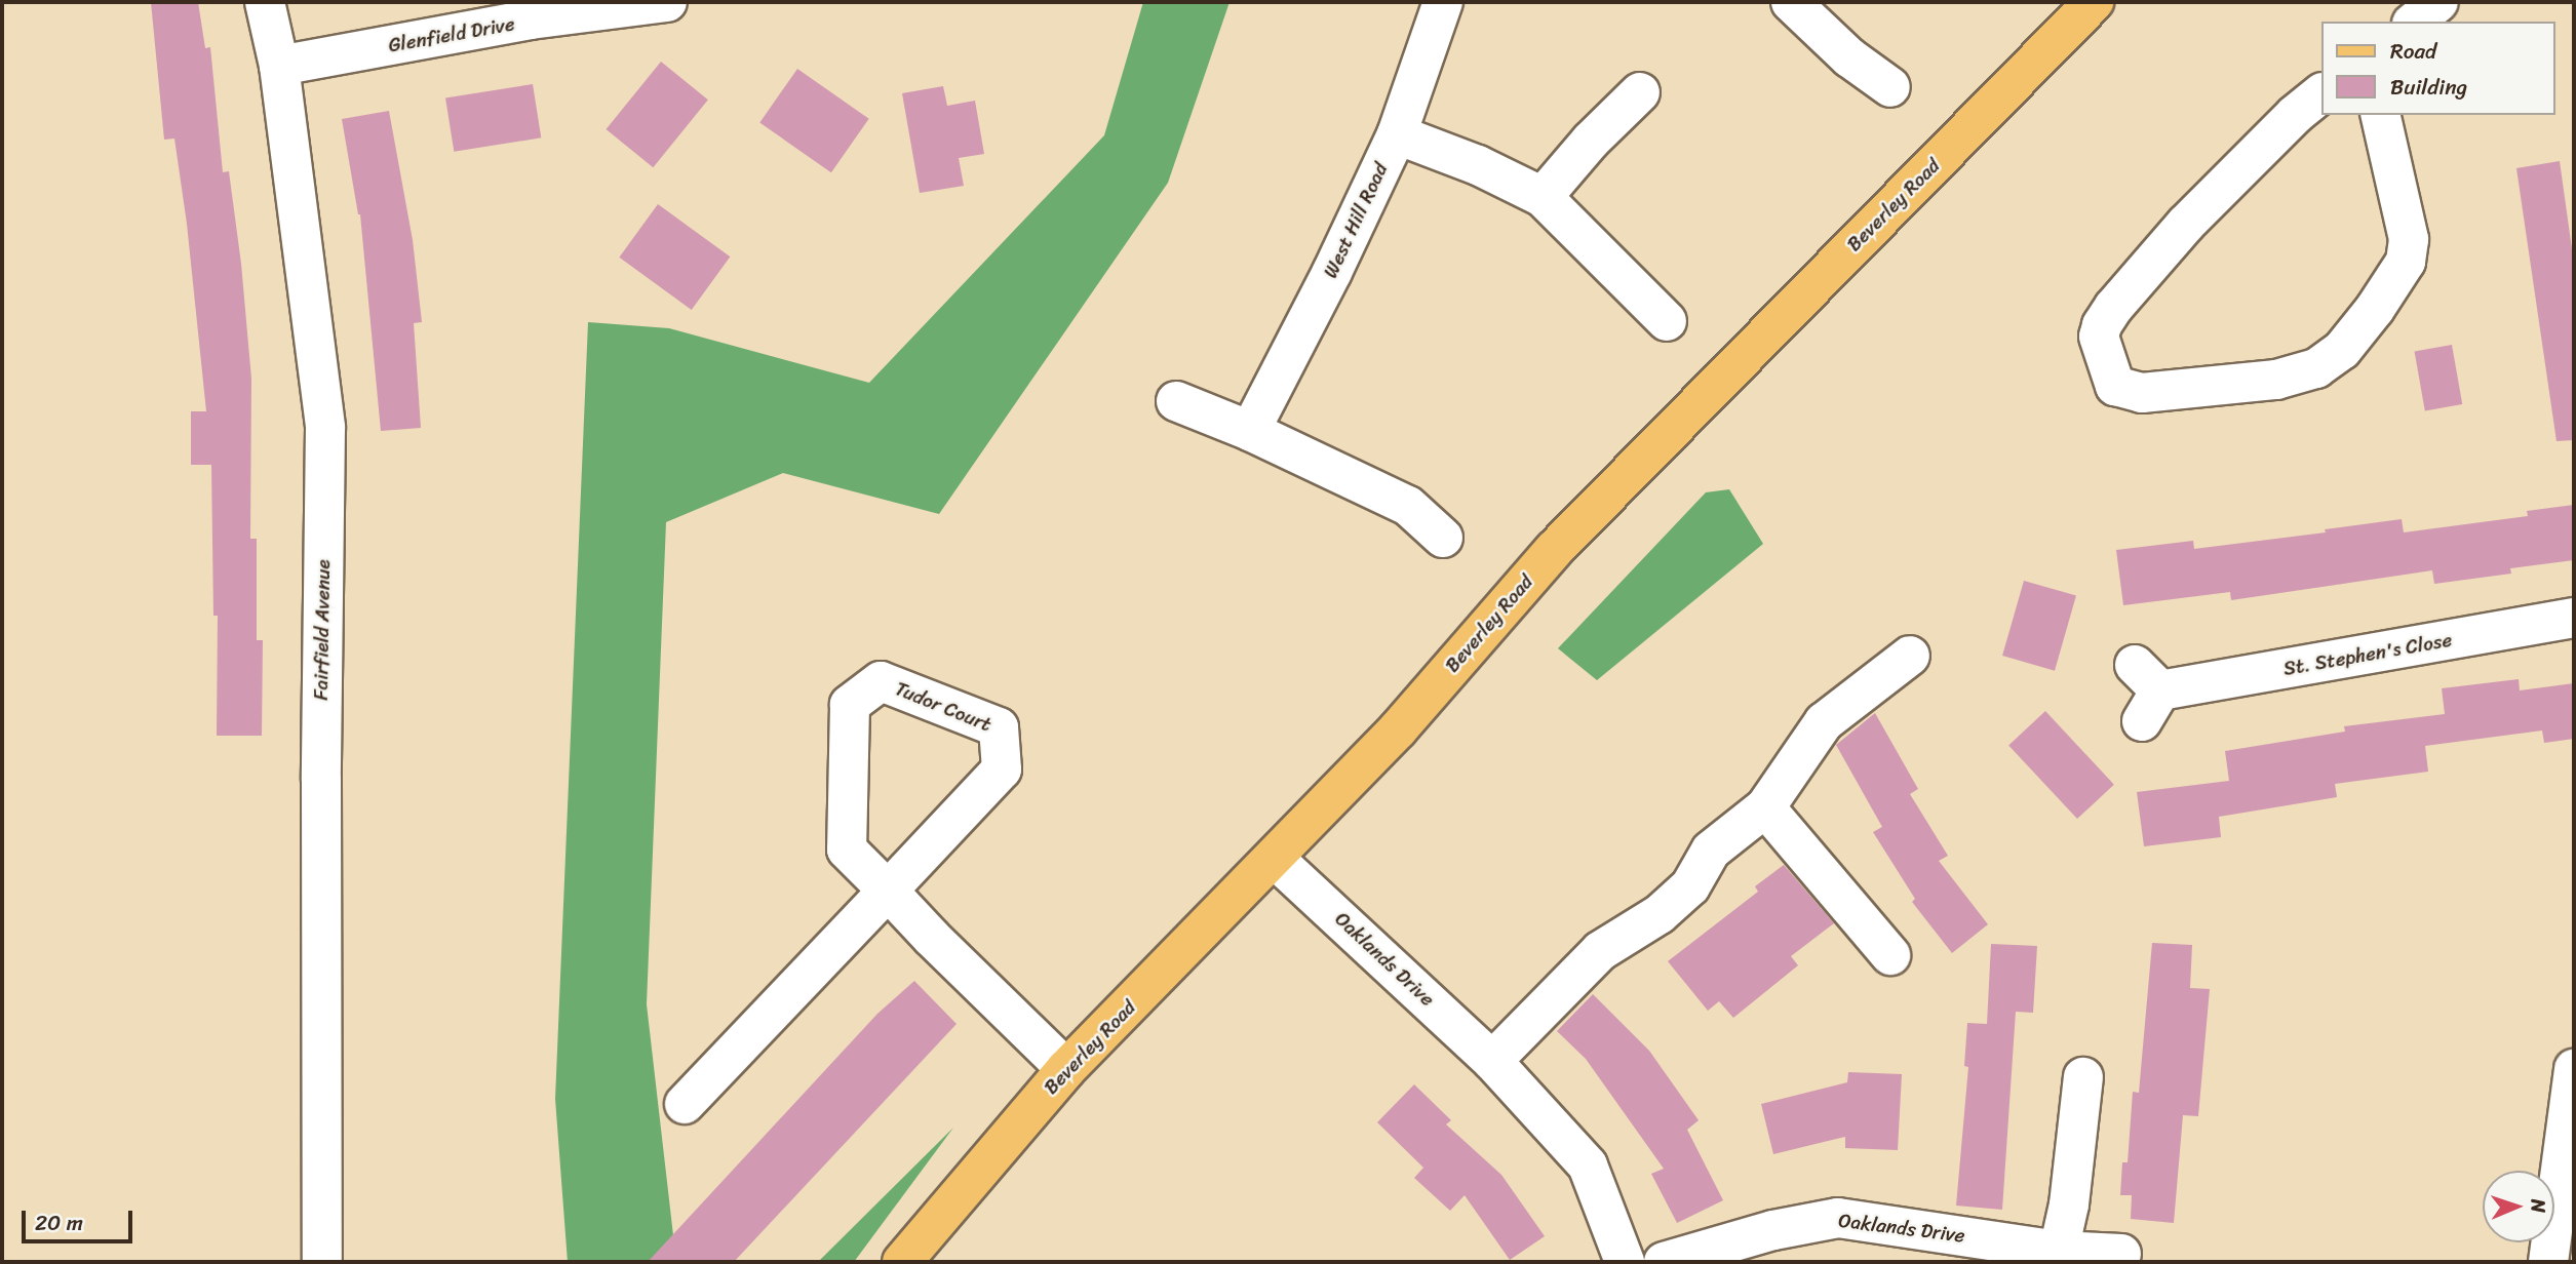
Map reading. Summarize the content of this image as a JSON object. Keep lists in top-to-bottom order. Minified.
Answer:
{"streets":{"main road":["Beverley Road"],"street":["Glenfield Drive","West Hill Road","Fairfield Avenue","St. Stephen's Close","Tudor Court","Oaklands Drive"]},"crossings":[["Glenfield Drive","Fairfield Avenue"],["Beverley Road","Tudor Court"],["Beverley Road","Oaklands Drive"]],"legend":["Road","Building"],"scale_bar":"20 m","north":"right"}
